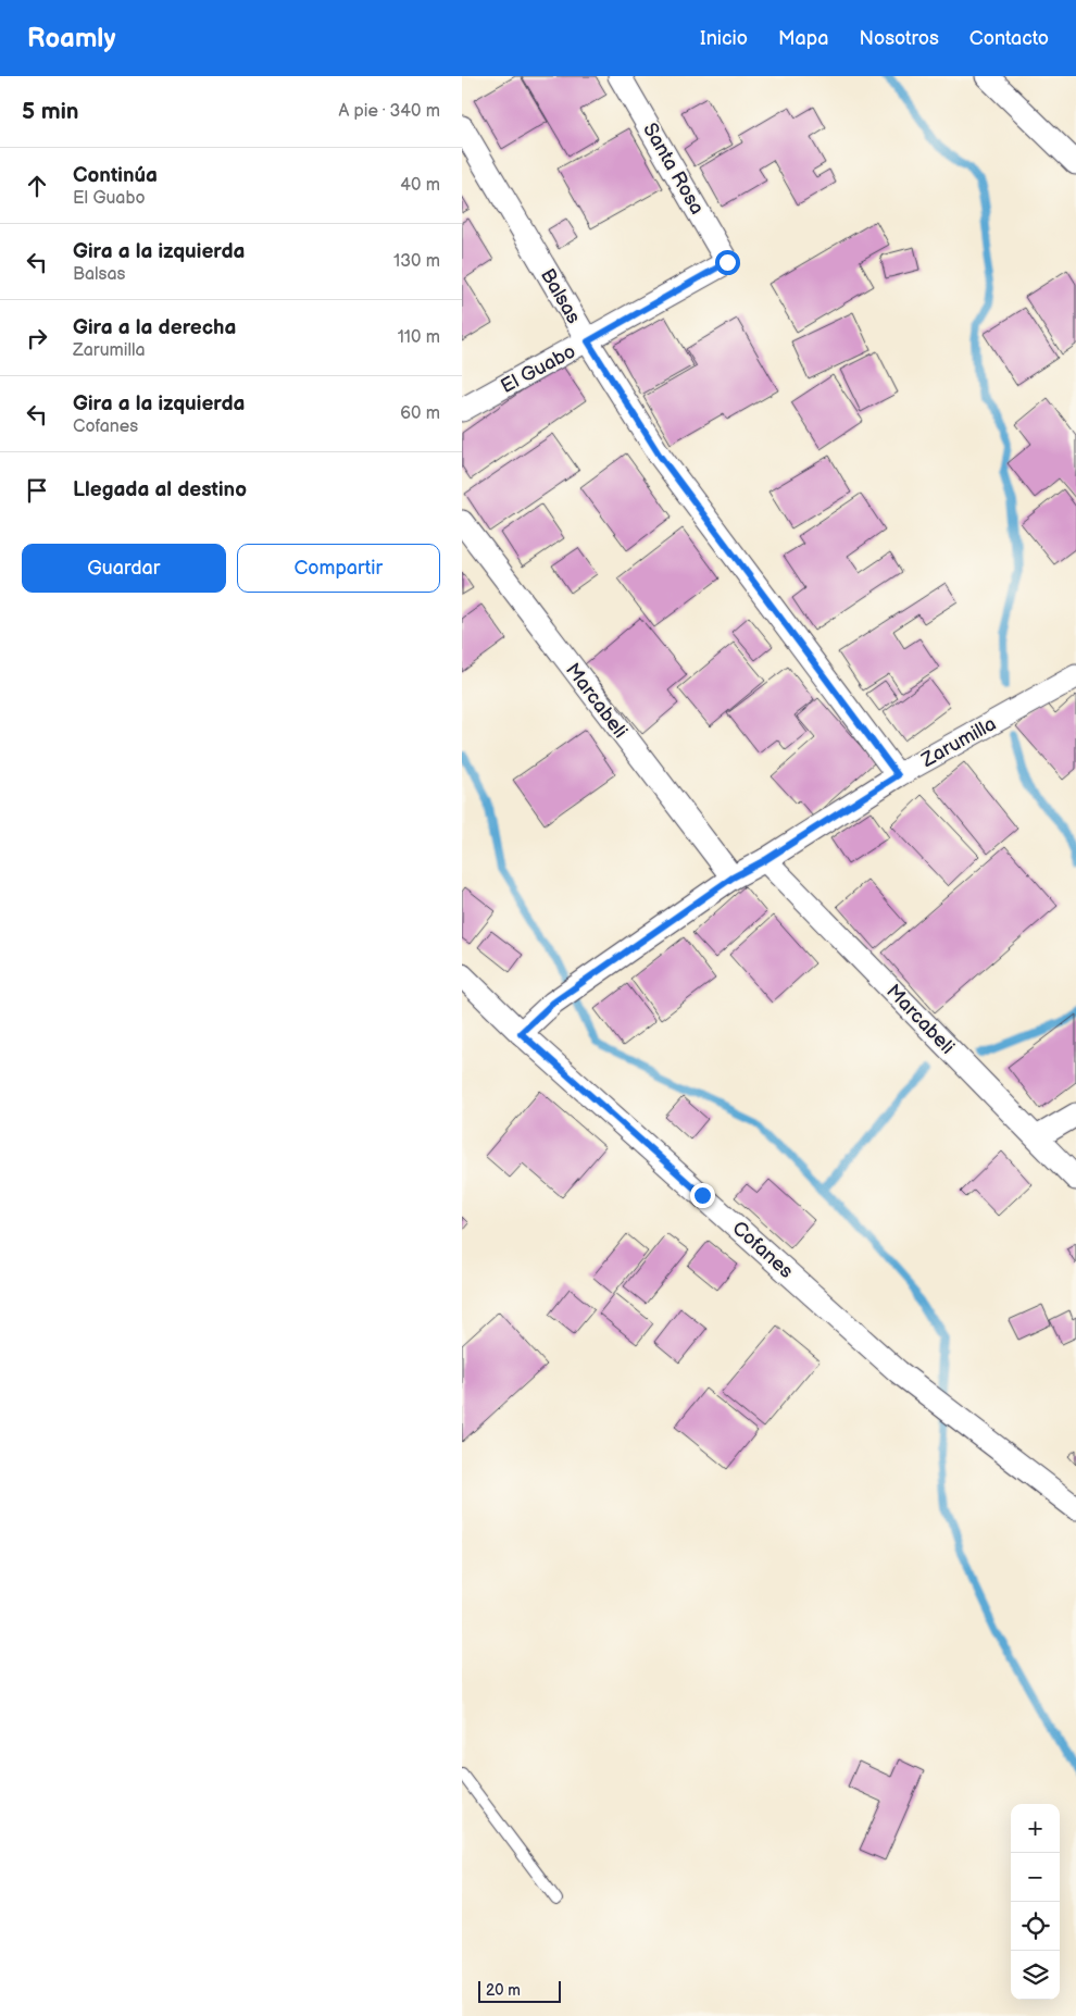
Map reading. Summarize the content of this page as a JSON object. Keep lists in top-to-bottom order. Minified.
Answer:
{"streets":{"street":["Santa Rosa","Balsas","El Guabo","Marcabeli","Zarumilla","Cofanes"]},"crossings":[["Santa Rosa","El Guabo"],["Balsas","El Guabo"],["Balsas","Zarumilla"],["Marcabeli","Zarumilla"],["Zarumilla","Cofanes"]],"scale_bar":"20 m","page":{"header":"Roamly","nav":["Inicio","Mapa","Nosotros","Contacto"],"heading":["5 min","A pie · 340 m"],"list":[["Continúa","El Guabo","40 m"],["Gira a la izquierda","Balsas","130 m"],["Gira a la derecha","Zarumilla","110 m"],["Gira a la izquierda","Cofanes","60 m"],"Llegada al destino"],"buttons":["Guardar","Compartir"],"map_buttons":["+","−"],"scale":"20 m"}}
